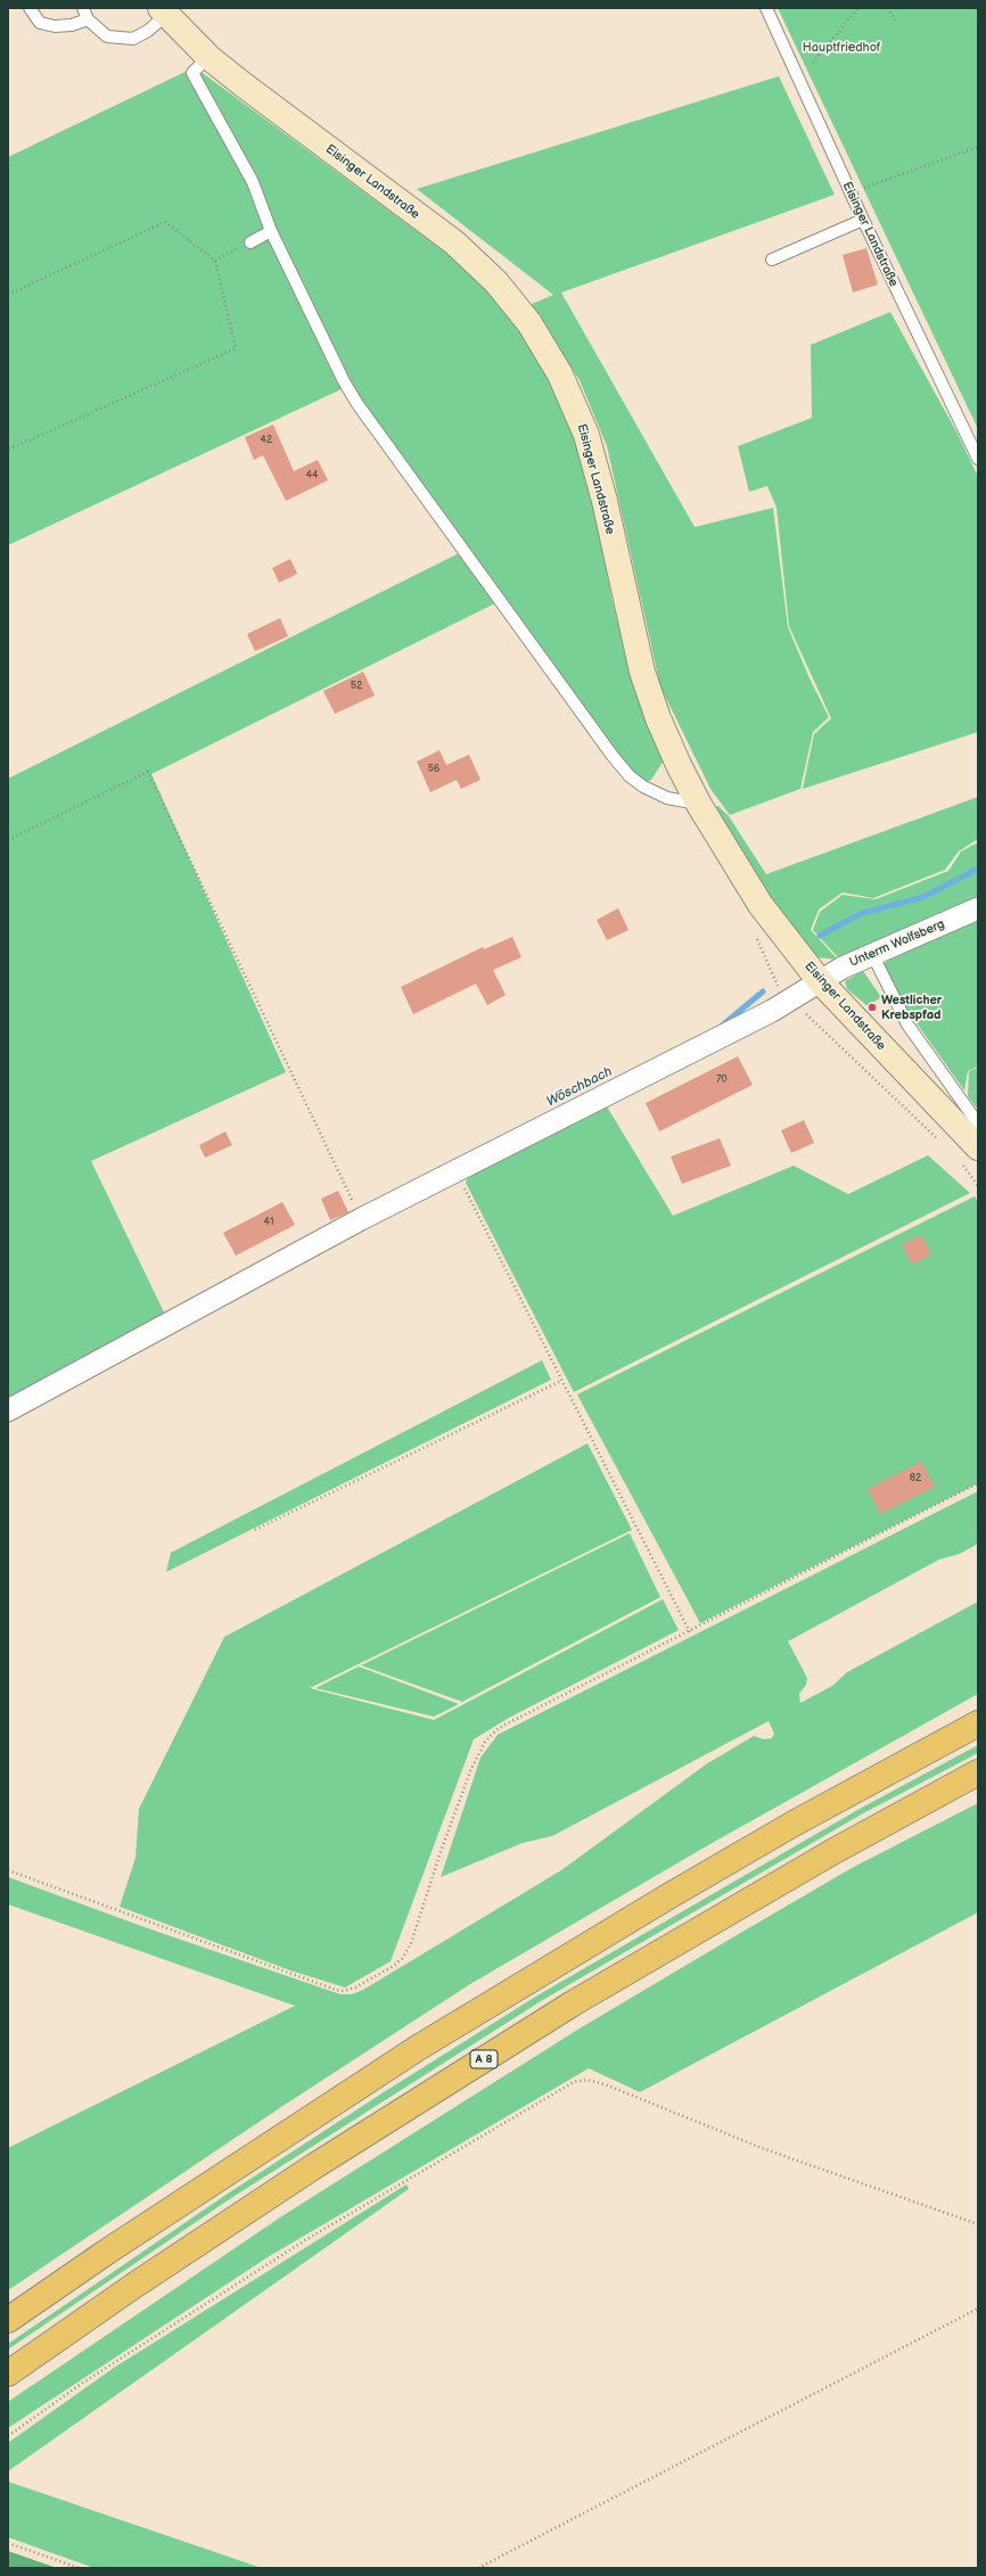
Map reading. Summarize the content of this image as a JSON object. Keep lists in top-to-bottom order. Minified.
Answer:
{"streets":{"highway":["A 8"],"main road":["Eisinger Landstraße"],"street":["Unterm Wolfsberg"]},"crossings":[["Eisinger Landstraße","Unterm Wolfsberg"]],"water":["Wöschbach"],"parks":["Hauptfriedhof"],"places":["Westlicher Krebspfad"],"house_numbers":["42","44","52","56","70","41","82"]}
